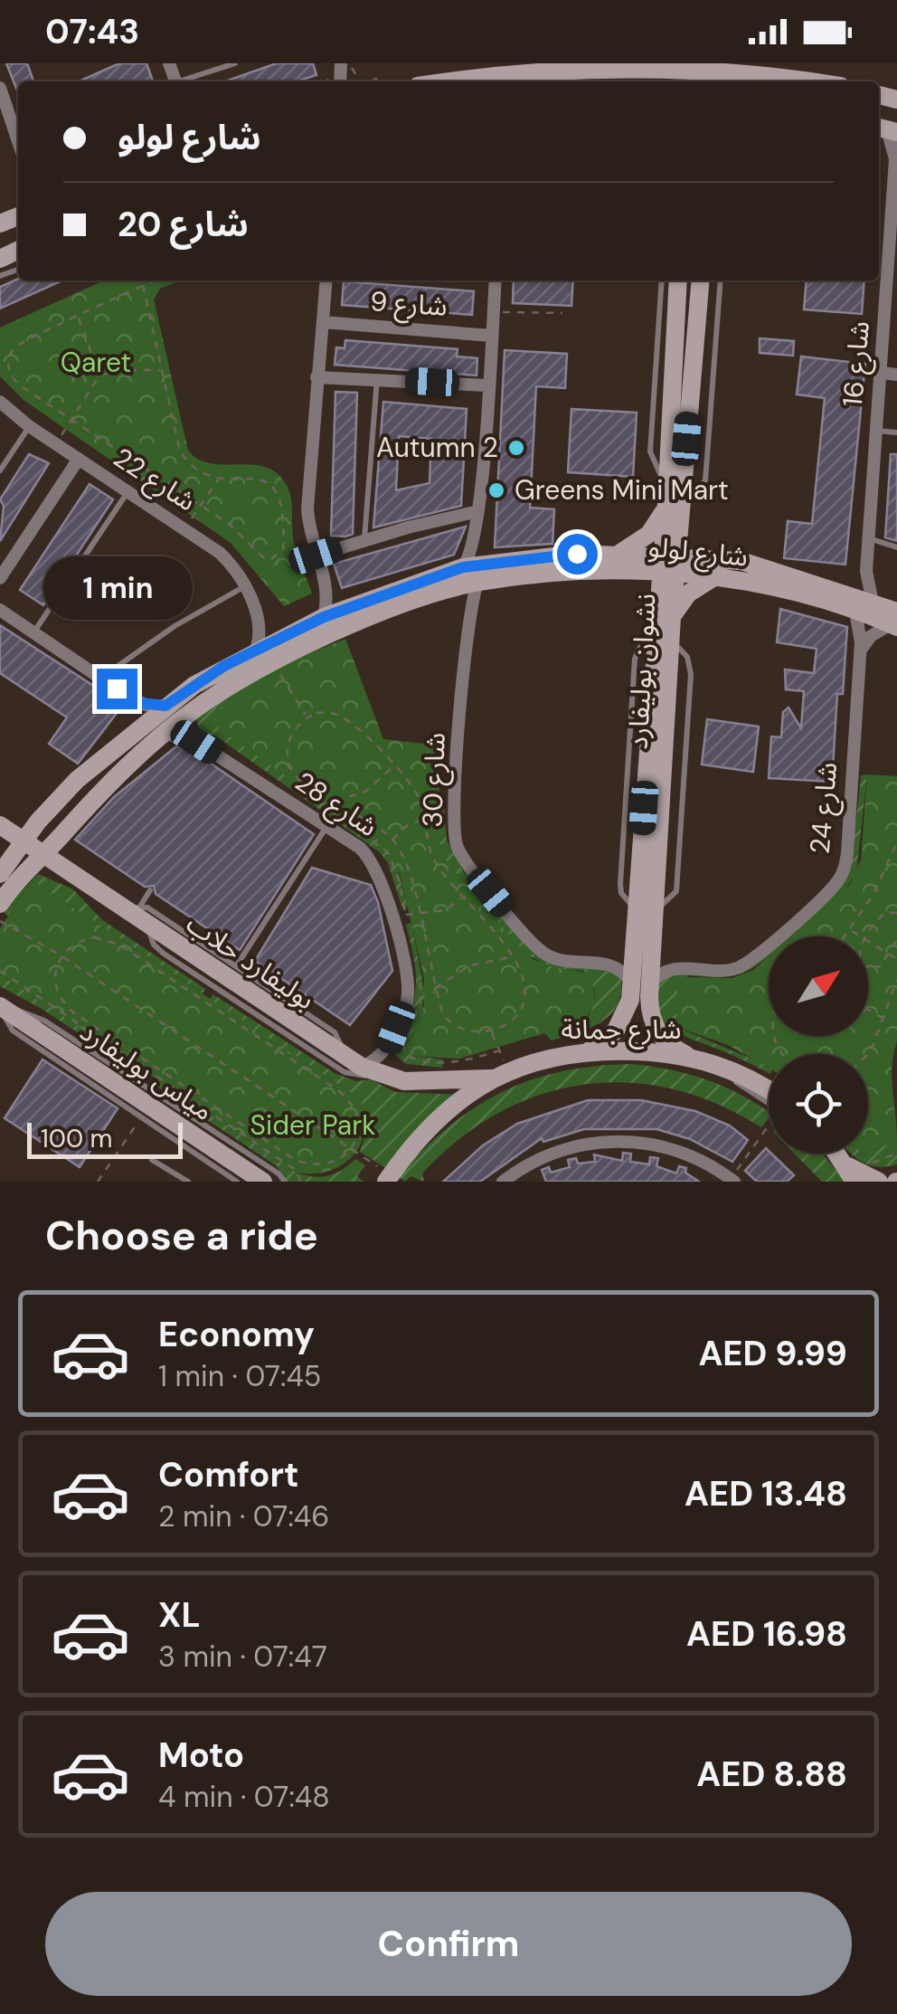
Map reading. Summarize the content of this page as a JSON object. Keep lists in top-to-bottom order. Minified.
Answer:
{"streets":{"street":["شارع 9","شارع 16","شارع 22","شارع لولو","نشوان بوليفارد","شارع 30","شارع 28","شارع 24","بوليفارد حلاب","شارع جمانة","مياس بوليفارد"]},"crossings":[["شارع 16","شارع لولو"],["شارع 22","شارع لولو"],["شارع لولو","نشوان بوليفارد"],["شارع لولو","شارع 30"],["شارع لولو","شارع 28"],["شارع لولو","شارع 24"],["شارع لولو","بوليفارد حلاب"],["نشوان بوليفارد","شارع جمانة"],["بوليفارد حلاب","شارع جمانة"]],"parks":["Qaret","Sider Park"],"places":["Autumn 2","Greens Mini Mart"],"scale_bar":"100 m","north":"top right","page":{"status":"07:43","banner":["شارع لولو","شارع 20"],"bubble":"1 min","scale":"100 m","heading":"Choose a ride","list":[{"name":"Economy","note":"1 min · 07:45","value":"AED 9.99"},{"name":"Comfort","note":"2 min · 07:46","value":"AED 13.48"},{"name":"XL","note":"3 min · 07:47","value":"AED 16.98"},{"name":"Moto","note":"4 min · 07:48","value":"AED 8.88"}],"buttons":"Confirm"}}
